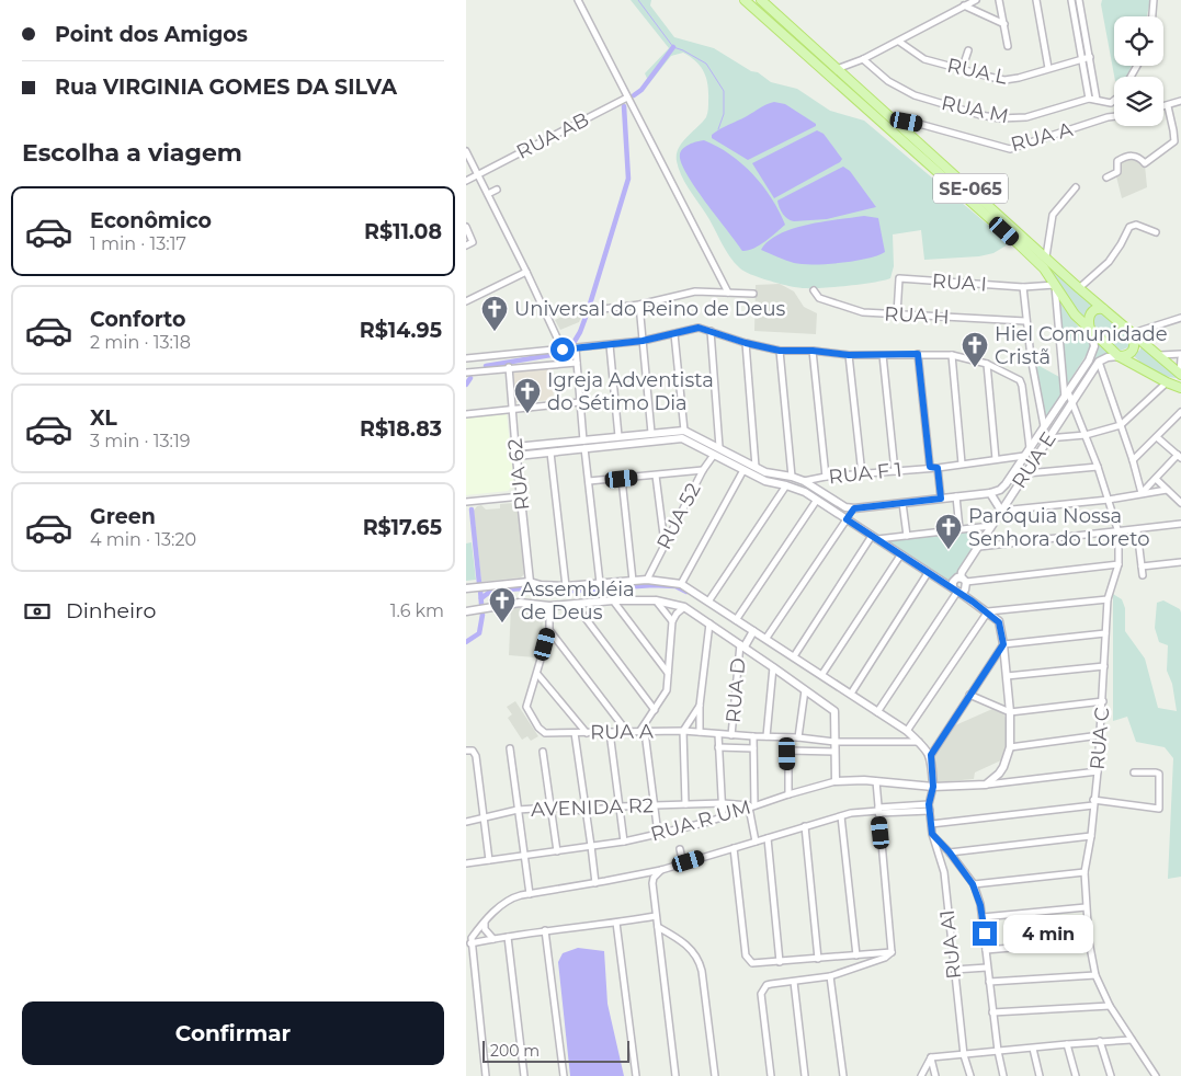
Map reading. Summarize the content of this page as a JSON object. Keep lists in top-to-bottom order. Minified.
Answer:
{"streets":{"main road":["SE-065"],"street":["RUA L","RUA M","RUA AB","RUA A","RUA I","RUA H","RUA E","RUA F 1","RUA 62","RUA 52","RUA D","RUA C","AVENIDA R2","RUA R UM","RUA A1"]},"crossings":[["RUA A","SE-065"],["RUA A","RUA D"],["SE-065","RUA I"],["SE-065","RUA E"],["RUA I","RUA H"],["RUA E","RUA F 1"],["RUA E","RUA C"],["RUA D","AVENIDA R2"],["RUA D","RUA R UM"],["AVENIDA R2","RUA R UM"],["RUA R UM","RUA A1"]],"places":{"church":["Universal do Reino de Deus","Hiel Comunidade Cristã","Igreja Adventista do Sétimo Dia","Paróquia Nossa Senhora do Loreto","Assembléia de Deus"]},"scale_bar":"200 m","page":{"banner":["Point dos Amigos","Rua VIRGINIA GOMES DA SILVA"],"heading":"Escolha a viagem","list":[{"name":"Econômico","note":"1 min · 13:17","value":"R$11.08"},{"name":"Conforto","note":"2 min · 13:18","value":"R$14.95"},{"name":"XL","note":"3 min · 13:19","value":"R$18.83"},{"name":"Green","note":"4 min · 13:20","value":"R$17.65"}],"pay":["Dinheiro","1.6 km"],"bubble":"4 min","buttons":"Confirmar","scale":"200 m"}}
